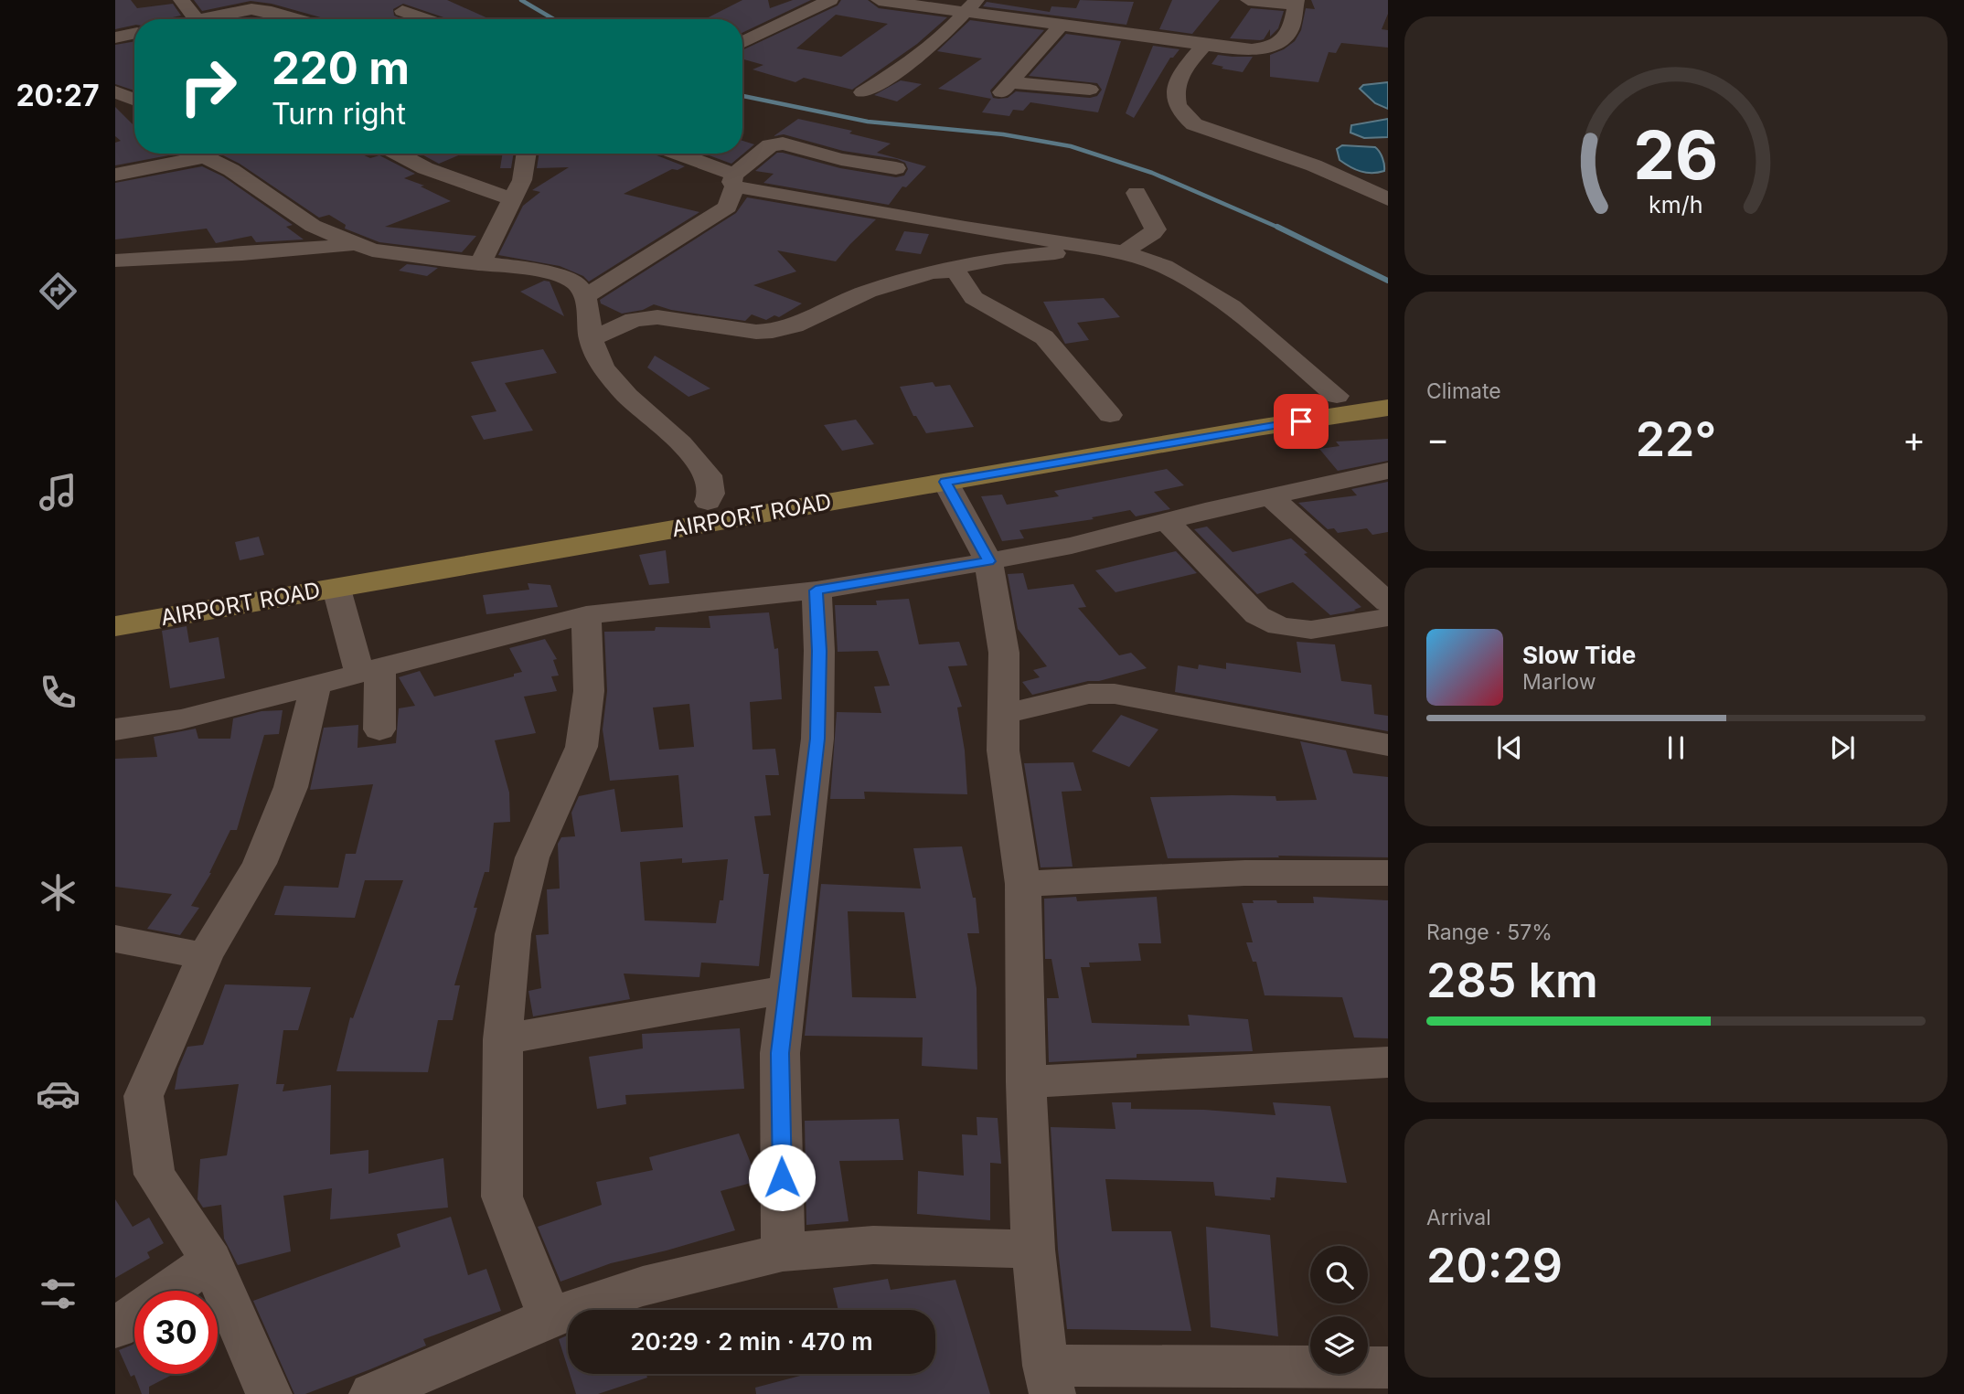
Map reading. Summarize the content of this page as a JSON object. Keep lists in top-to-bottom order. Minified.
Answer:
{"streets":{"main road":["AIRPORT ROAD"]},"page":{"tabs":"20:27","turn":["220 m","Turn right"],"tile":["Climate",["Range · 57%","285 km"],["Arrival","20:29"]],"heat":["−","22°","+"],"song":["Slow Tide","Marlow"],"limit":"30","trip":"20:29 · 2 min · 470 m","gauge":["26","km/h"]}}
